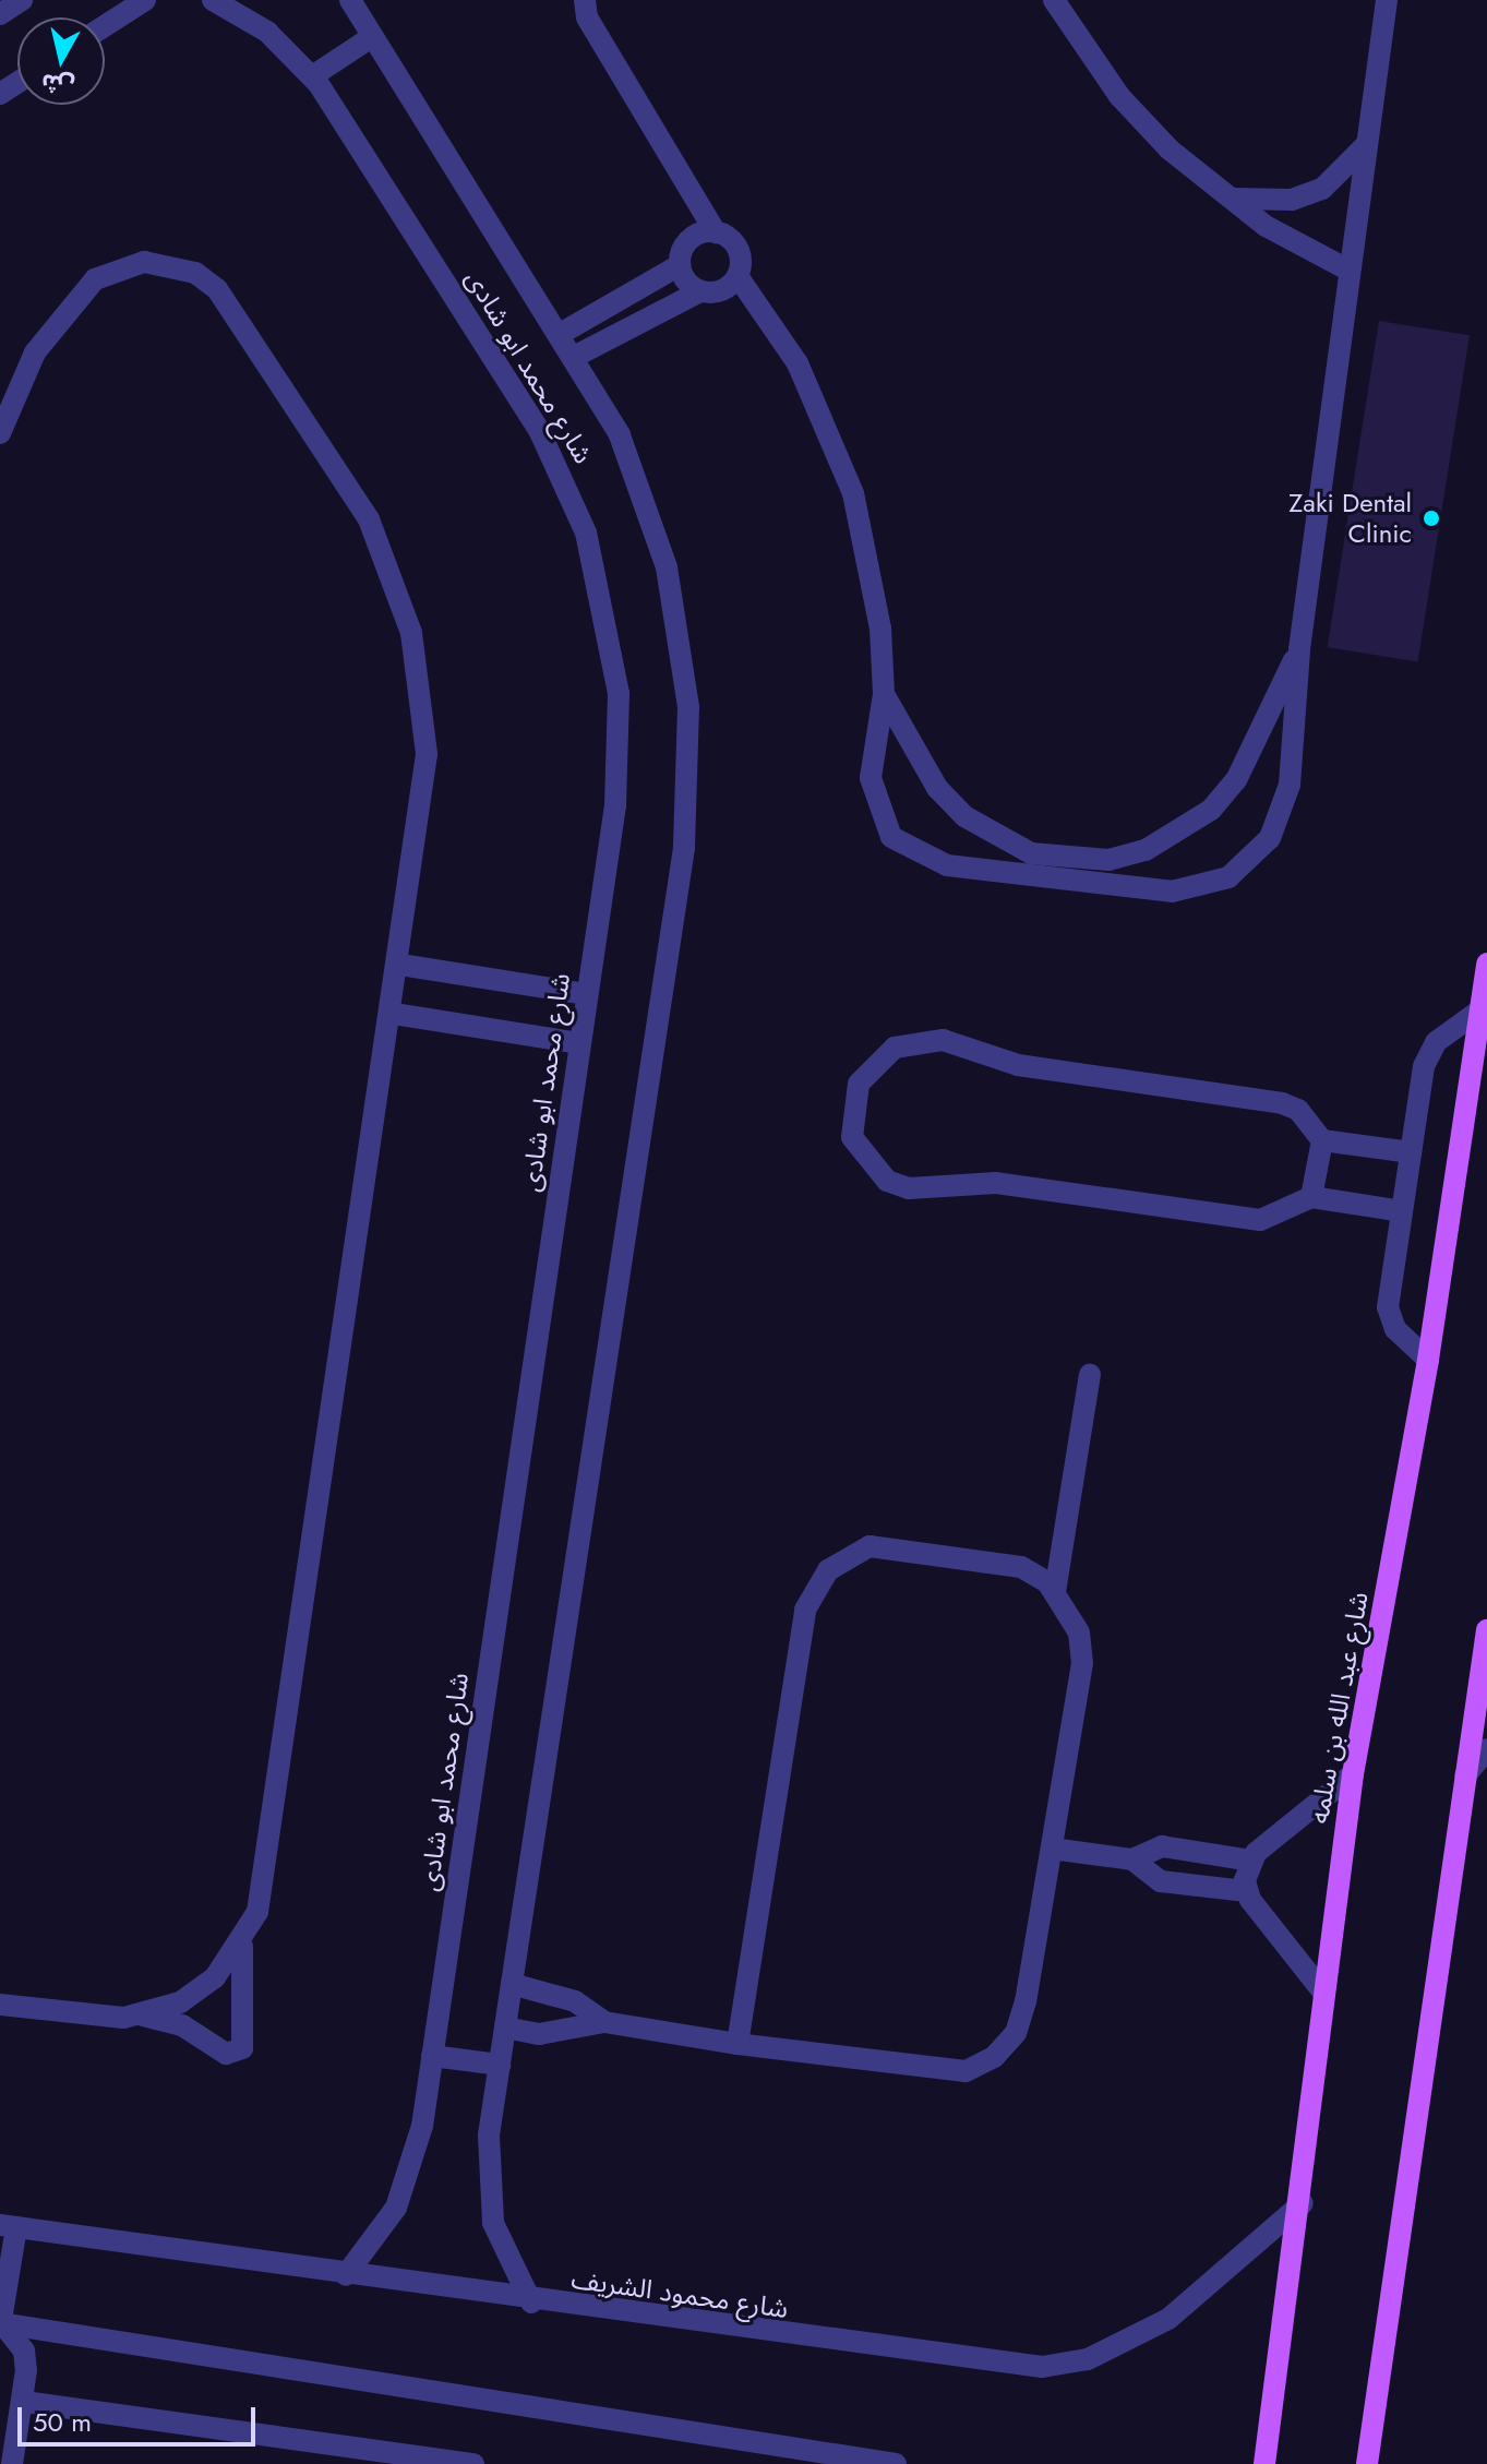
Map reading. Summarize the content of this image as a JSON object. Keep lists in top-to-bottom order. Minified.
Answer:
{"streets":{"main road":["شارع عبد الله بن سلمه"],"street":["شارع محمد ابو شادى","شارع محمود الشريف"]},"crossings":[["شارع محمد ابو شادى","شارع محمود الشريف"],["شارع عبد الله بن سلمه","شارع محمود الشريف"]],"places":["Zaki Dental Clinic"],"scale_bar":"50 m","north":"bottom"}
